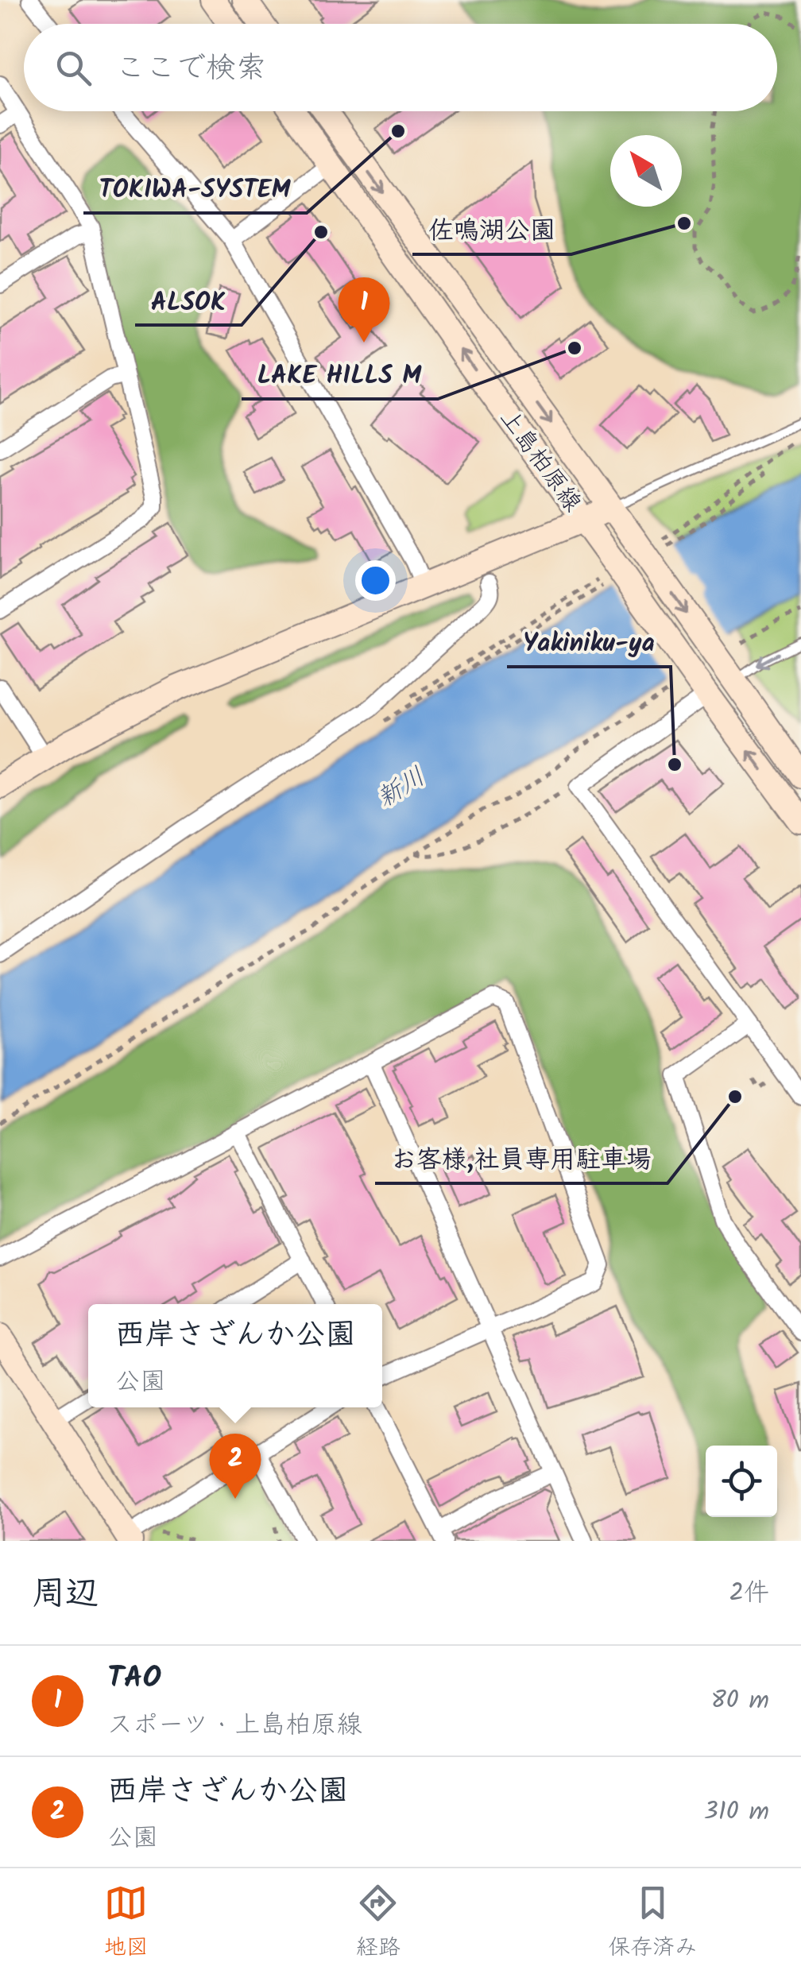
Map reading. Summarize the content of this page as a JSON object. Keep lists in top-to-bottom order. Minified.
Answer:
{"streets":{"street":["上島柏原線"]},"water":["新川"],"places":["TOKIWA-SYSTEM","佐鳴湖公園","ALSOK","LAKE HILLS M","Yakiniku-ya","お客様,社員専用駐車場"],"north":"top left","page":{"search":"ここで検索","pins":["1","2"],"popup":["西岸さざんか公園","公園"],"heading":["周辺","2件"],"list":[{"mark":"1","name":"TAO","note":"スポーツ · 上島柏原線","value":"80 m"},{"mark":"2","name":"西岸さざんか公園","note":"公園","value":"310 m"}],"nav":["地図","経路","保存済み"]}}
